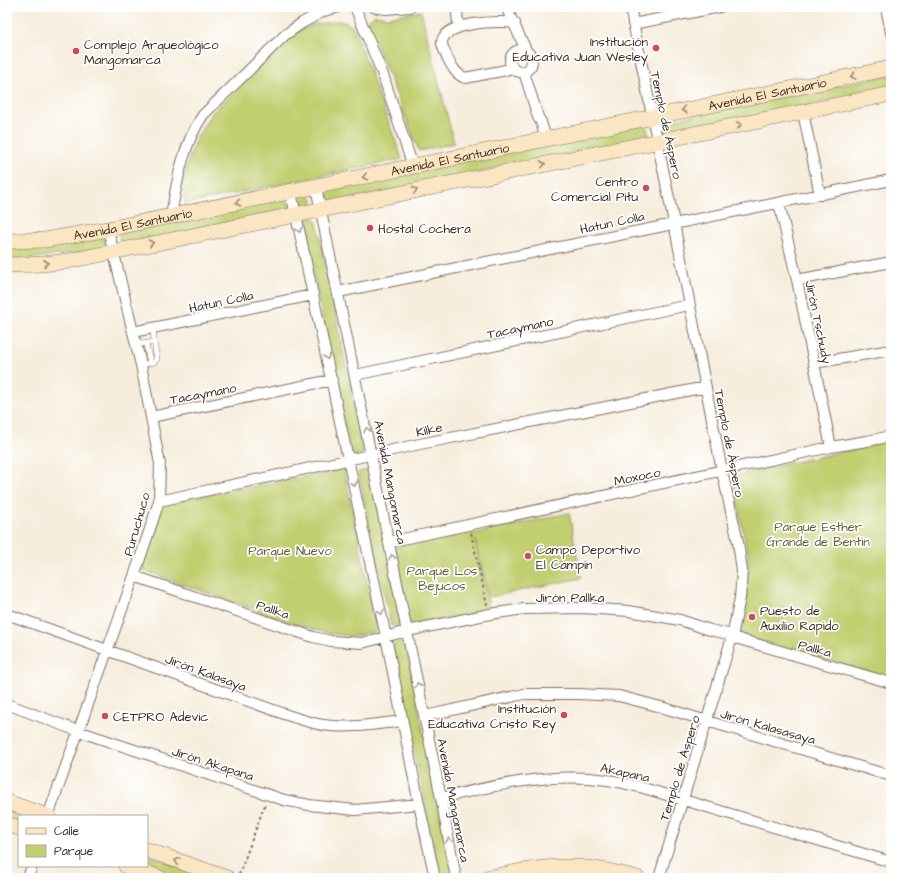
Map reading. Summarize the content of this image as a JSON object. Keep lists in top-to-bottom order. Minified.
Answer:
{"streets":{"street":["Avenida El Santuario","Templo de Áspero","Hatun Colla","Jirón Tschudy","Tacaymano","Kilke","Moxoco","Avenida Mangomarca","Puruchuco","Jirón Pallka","Pallka","Jirón Kalasaya","Jirón Kalasasaya","Jirón Akapana","Akapana"]},"crossings":[["Avenida El Santuario","Templo de Áspero"],["Avenida El Santuario","Avenida Mangomarca"],["Avenida El Santuario","Puruchuco"],["Templo de Áspero","Hatun Colla"],["Templo de Áspero","Tacaymano"],["Templo de Áspero","Kilke"],["Templo de Áspero","Moxoco"],["Templo de Áspero","Jirón Pallka"],["Templo de Áspero","Pallka"],["Templo de Áspero","Jirón Kalasasaya"],["Templo de Áspero","Akapana"],["Hatun Colla","Jirón Tschudy"],["Hatun Colla","Avenida Mangomarca"],["Hatun Colla","Puruchuco"],["Jirón Tschudy","Moxoco"],["Tacaymano","Avenida Mangomarca"],["Tacaymano","Puruchuco"],["Kilke","Avenida Mangomarca"],["Kilke","Puruchuco"],["Moxoco","Avenida Mangomarca"],["Avenida Mangomarca","Jirón Pallka"],["Avenida Mangomarca","Pallka"],["Avenida Mangomarca","Jirón Kalasasaya"],["Avenida Mangomarca","Akapana"],["Puruchuco","Pallka"],["Puruchuco","Jirón Kalasaya"],["Puruchuco","Jirón Akapana"],["Jirón Pallka","Pallka"]],"parks":["Parque Esther Grande de Bentin","Parque Nuevo","Parque Los Bejucos"],"places":["Institución Educativa Juan Wesley","Complejo Arqueológico Mangomarca","Centro Comercial Pitu","Hostal Cochera","Campo Deportivo El Campín","Puesto de Auxilio Rapido","Institución Educativa Cristo Rey","CETPRO Adevic"],"legend":["Calle","Parque"]}
